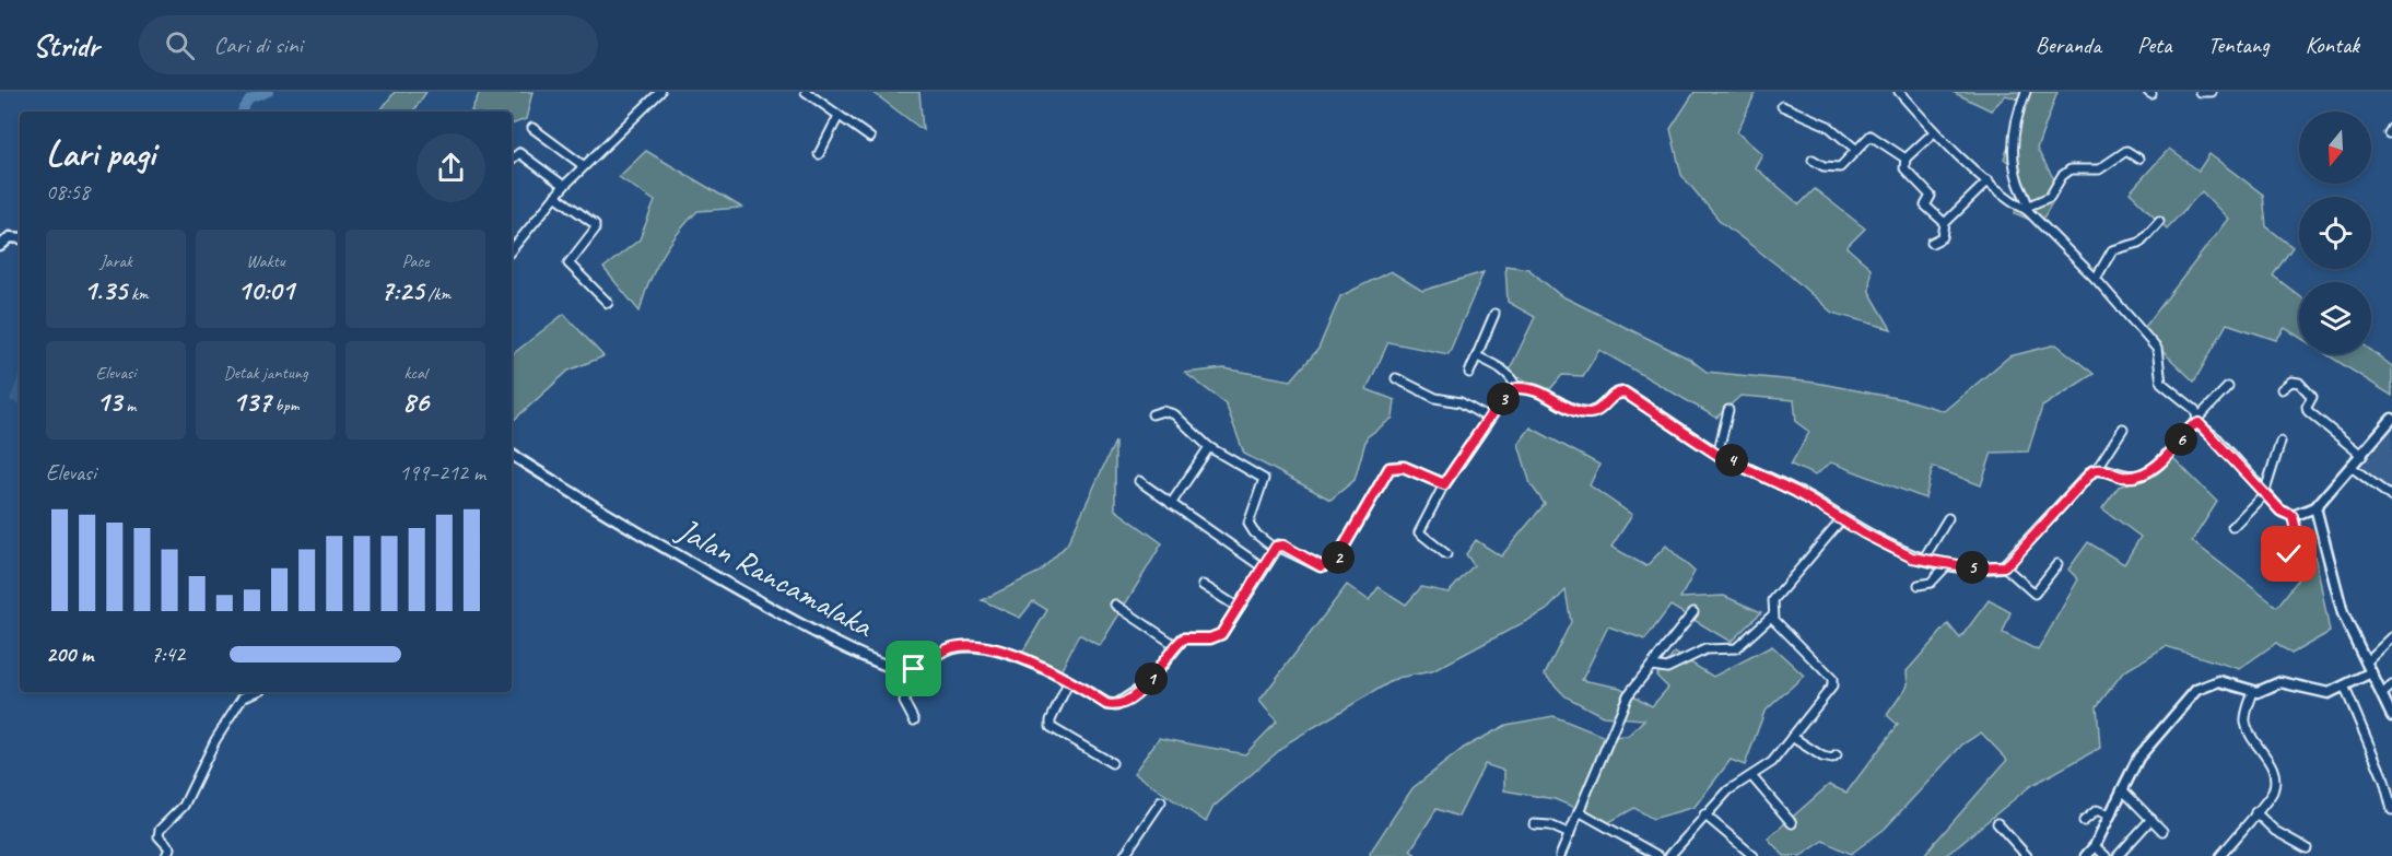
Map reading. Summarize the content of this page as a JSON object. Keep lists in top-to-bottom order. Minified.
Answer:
{"streets":{"street":["Jalan Rancamalaka"]},"north":"bottom","page":{"header":"Stridr","search":"Cari di sini","nav":["Beranda","Peta","Tentang","Kontak"],"heading":["Lari pagi","08:58"],"stats":[["Jarak","1.35 km"],["Waktu","10:01"],["Pace","7:25 /km"],["Elevasi","13 m"],["Detak jantung","137 bpm"],["kcal","86"]],"pins":["3","6","4","2","5","1"],"chart":["Elevasi","199–212 m"],"list":[{"name":"200 m","note":"7:42"}]}}
